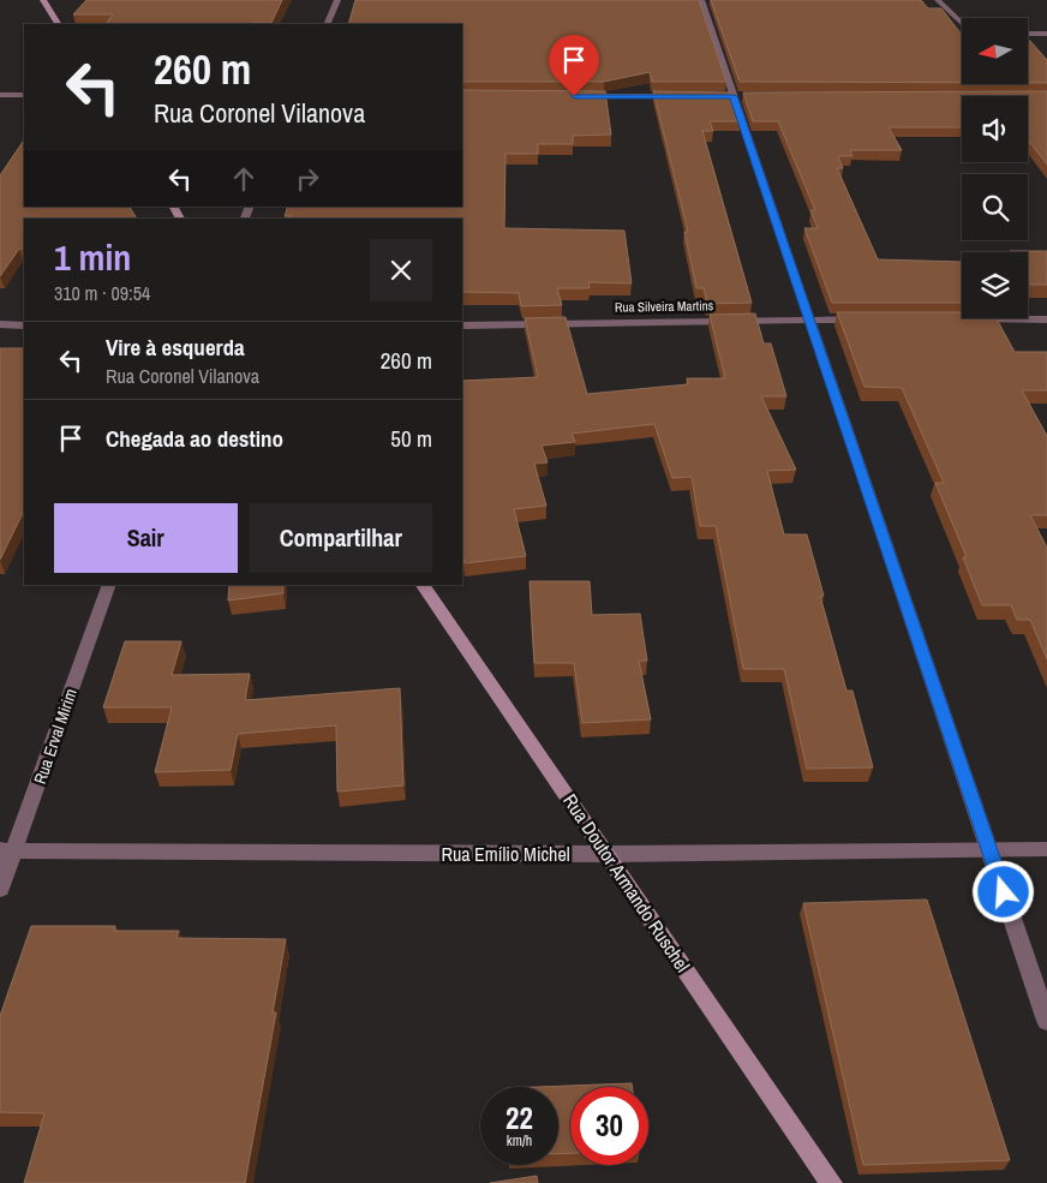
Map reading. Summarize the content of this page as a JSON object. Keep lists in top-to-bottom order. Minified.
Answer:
{"streets":{"main road":["Rua Doutor Armando Ruschel"],"street":["Rua Silveira Martins","Rua Erval Mirim","Rua Emílio Michel"]},"crossings":[["Rua Erval Mirim","Rua Emílio Michel"],["Rua Emílio Michel","Rua Doutor Armando Ruschel"]],"north":"left","page":{"turn":["260 m","Rua Coronel Vilanova"],"heading":["1 min","310 m · 09:54"],"list":[{"name":"Vire à esquerda","note":"Rua Coronel Vilanova","value":"260 m"},{"name":"Chegada ao destino","value":"50 m"}],"buttons":["Sair","Compartilhar"],"speed":"22 km/h","limit":"30"}}
